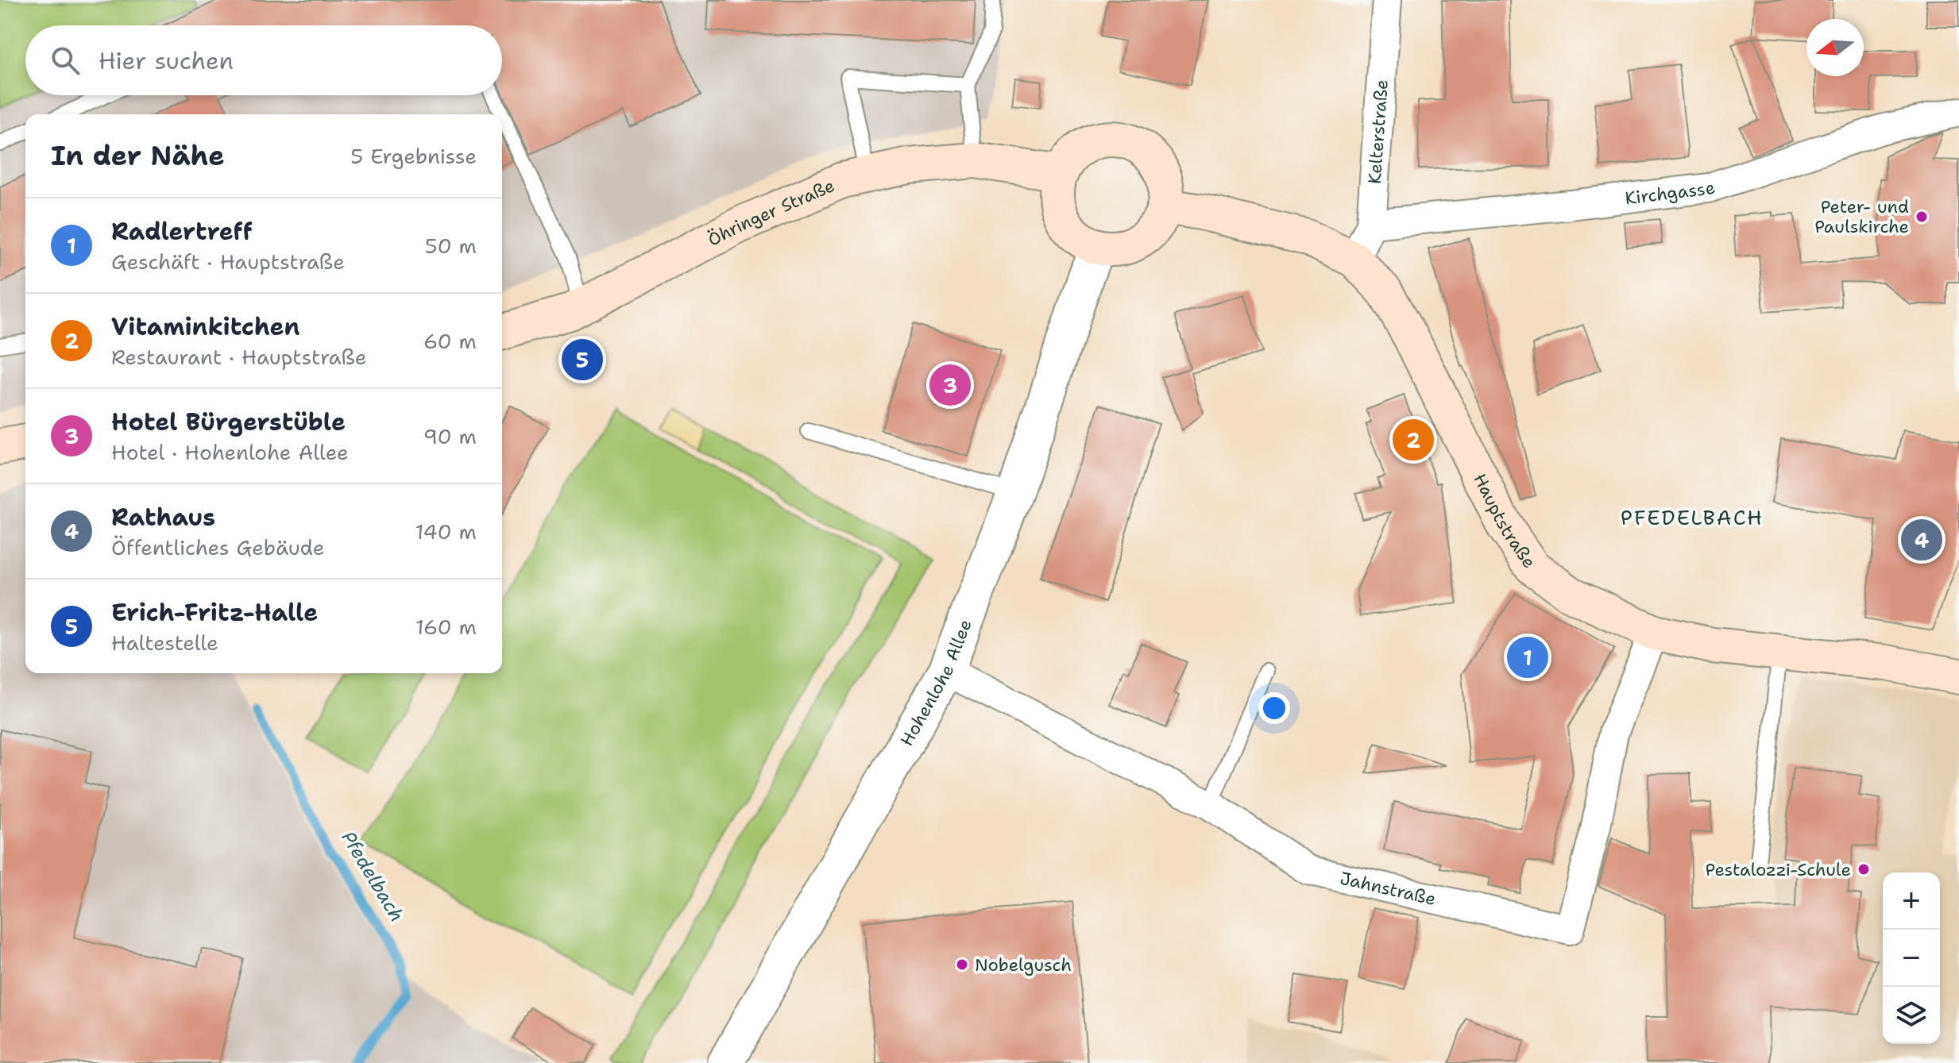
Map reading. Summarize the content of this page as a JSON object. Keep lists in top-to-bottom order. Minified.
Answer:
{"streets":{"main road":["Öhringer Straße","Hauptstraße"],"street":["Kelterstraße","Kirchgasse","Hohenlohe Allee","Jahnstraße"]},"crossings":[["Kelterstraße","Kirchgasse"],["Kelterstraße","Hauptstraße"],["Öhringer Straße","Hauptstraße"],["Öhringer Straße","Hohenlohe Allee"],["Hauptstraße","Hohenlohe Allee"],["Hauptstraße","Jahnstraße"],["Hohenlohe Allee","Jahnstraße"]],"districts":["PFEDELBACH"],"water":["Pfedelbach"],"places":["Peter- und Paulskirche","Pestalozzi-Schule","Nobelgusch"],"north":"left","page":{"search":"Hier suchen","heading":["In der Nähe","5 Ergebnisse"],"list":[{"mark":"1","name":"Radlertreff","note":"Geschäft · Hauptstraße","value":"50 m"},{"mark":"2","name":"Vitaminkitchen","note":"Restaurant · Hauptstraße","value":"60 m"},{"mark":"3","name":"Hotel Bürgerstüble","note":"Hotel · Hohenlohe Allee","value":"90 m"},{"mark":"4","name":"Rathaus","note":"Öffentliches Gebäude","value":"140 m"},{"mark":"5","name":"Erich-Fritz-Halle","note":"Haltestelle","value":"160 m"}],"pins":["5","3","2","4","1"],"map_buttons":["+","−"]}}
